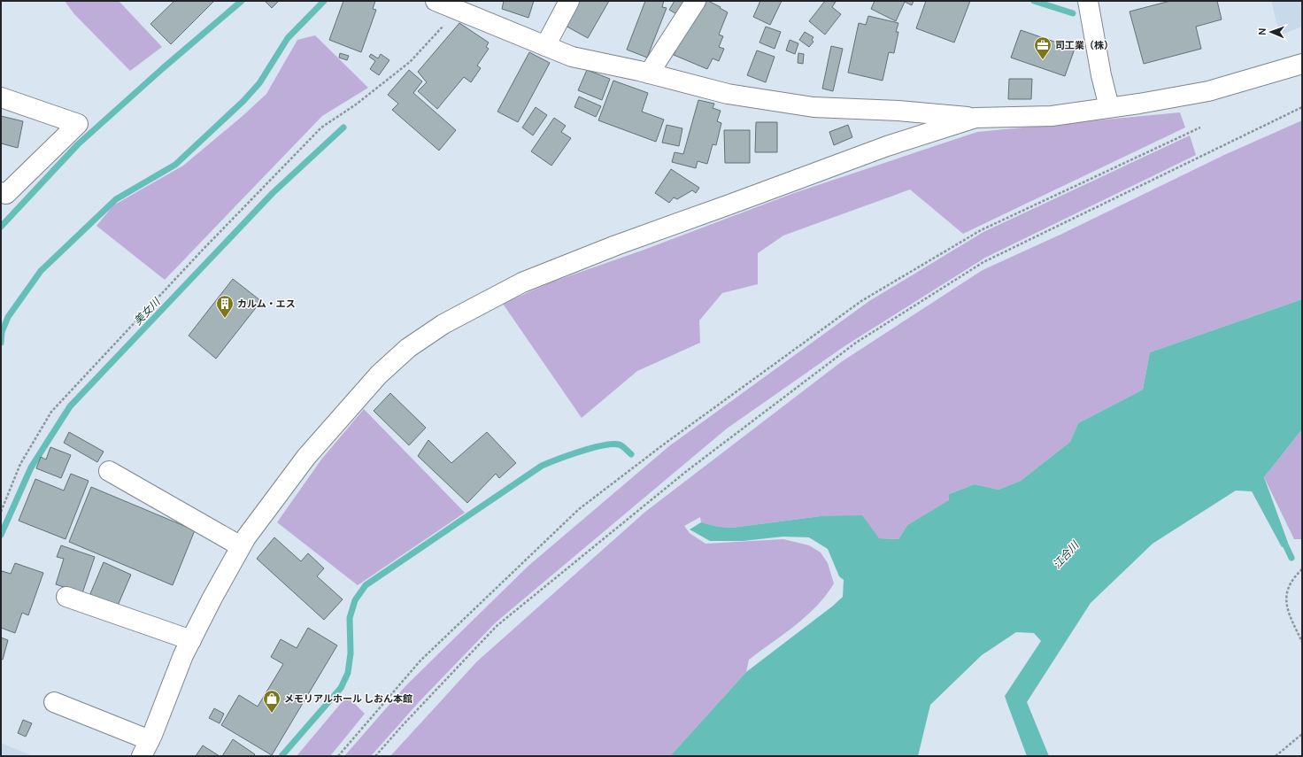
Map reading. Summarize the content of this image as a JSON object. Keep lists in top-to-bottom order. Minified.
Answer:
{"water":["美女川","江合川"],"places":{"office":["司工業（株）"],"building":["カルム・エス"],"shop":["メモリアルホール しおん本館"]},"north":"left"}
